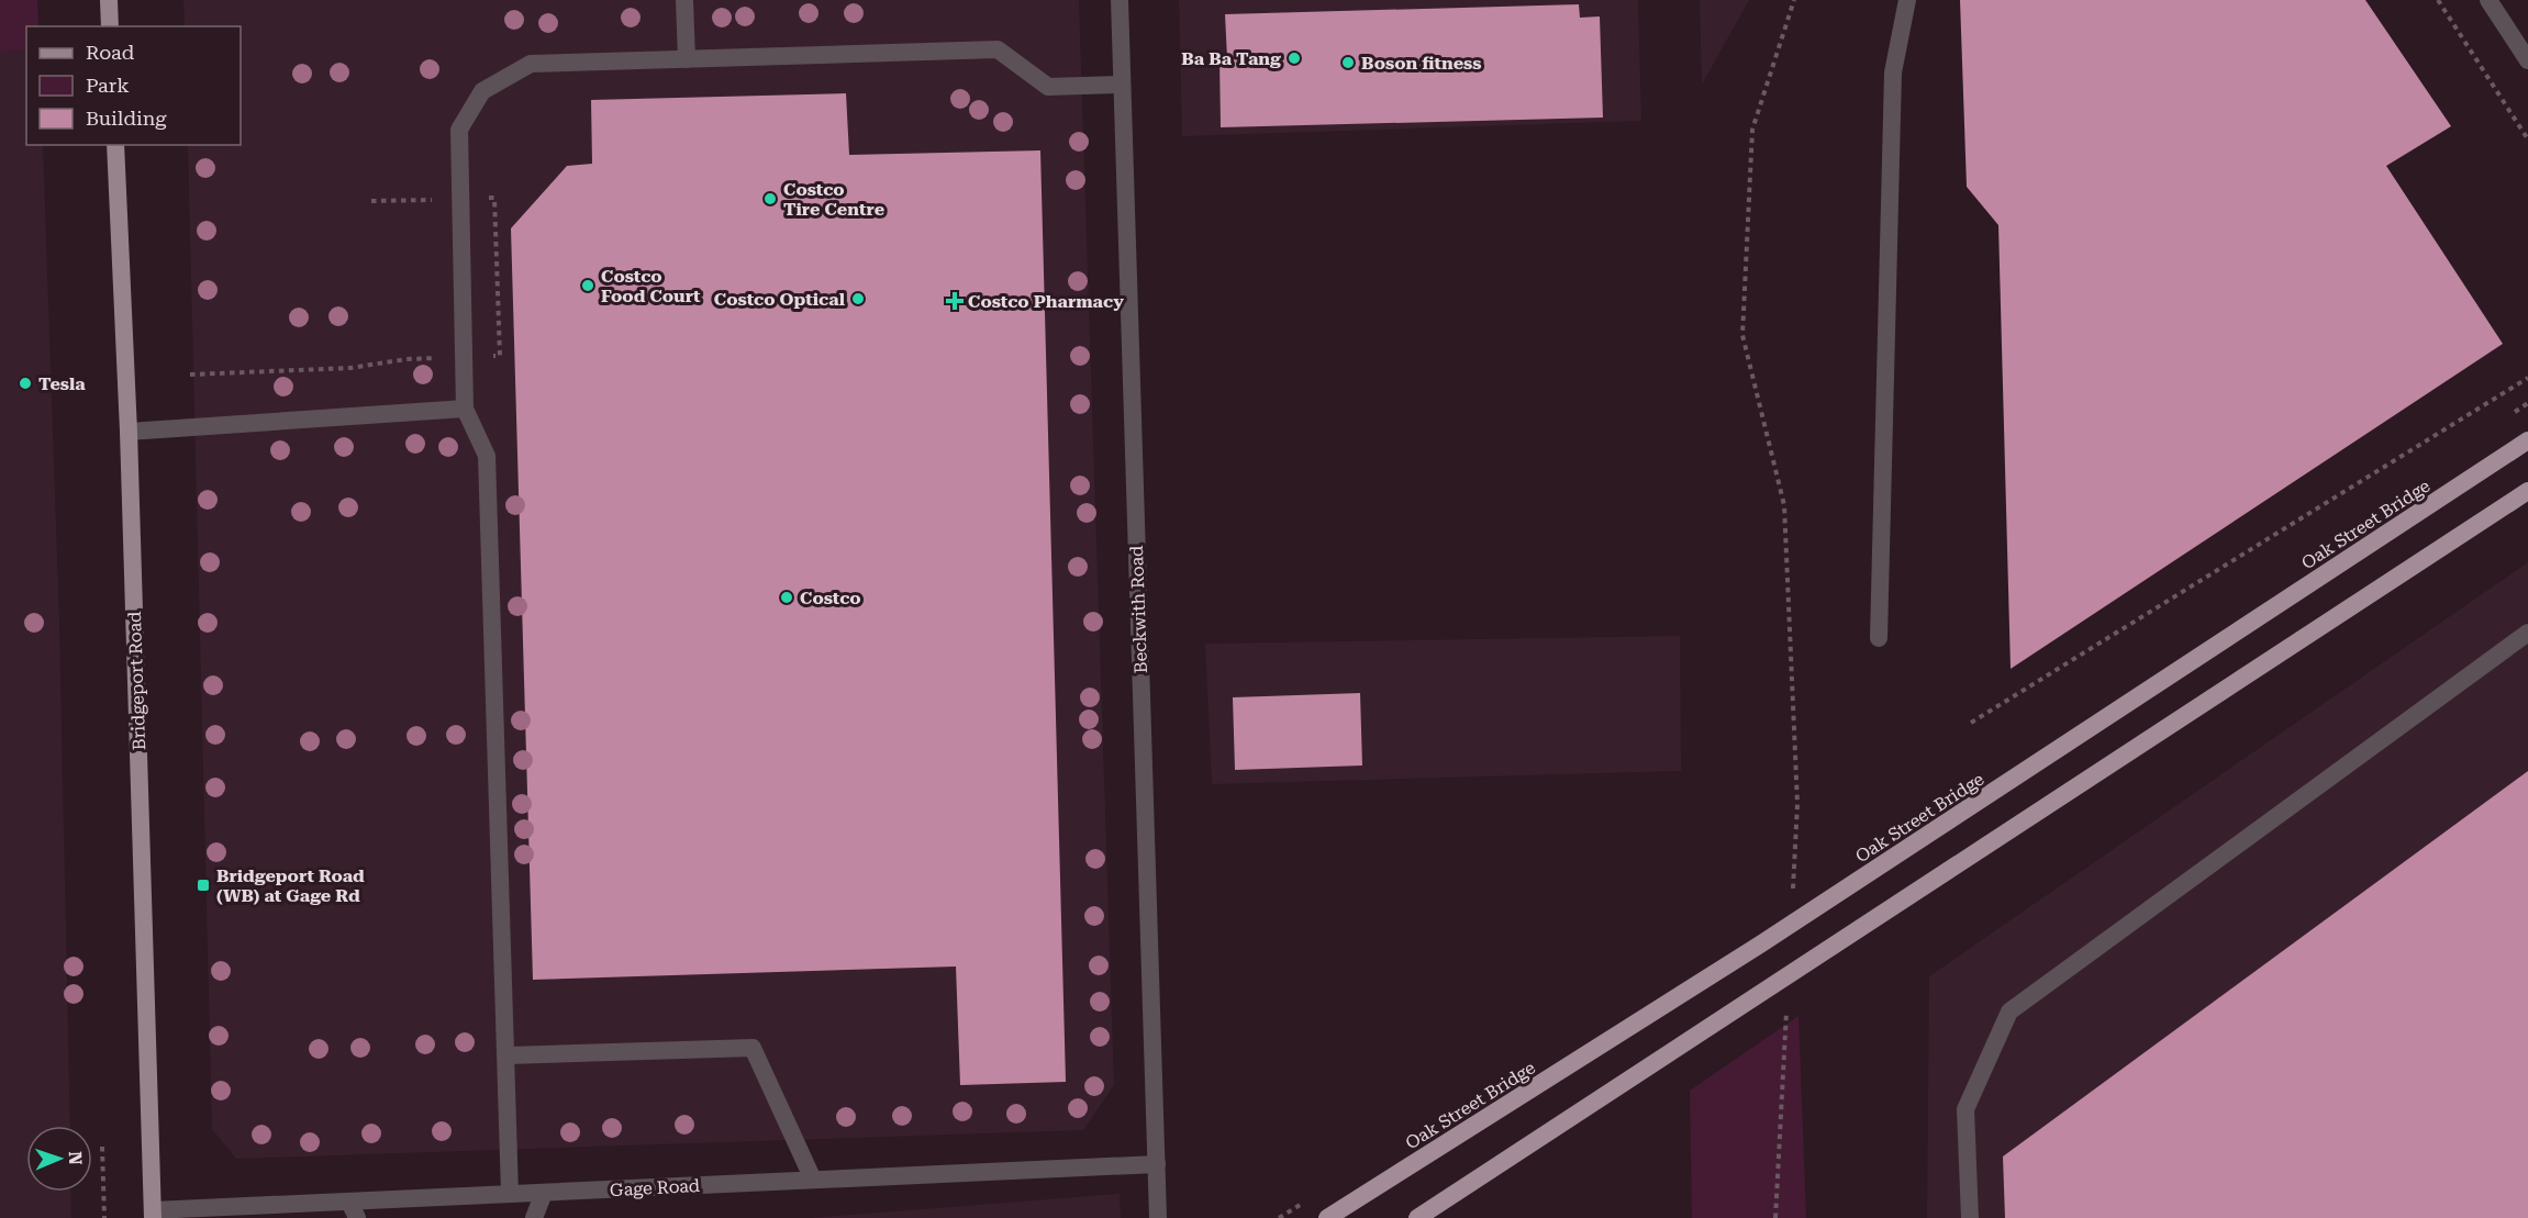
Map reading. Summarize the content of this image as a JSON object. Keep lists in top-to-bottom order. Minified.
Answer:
{"streets":{"highway":["Oak Street Bridge"],"main road":["Bridgeport Road"],"street":["Beckwith Road","Gage Road"]},"crossings":[["Beckwith Road","Gage Road"],["Bridgeport Road","Gage Road"]],"places":{"other":["Ba Ba Tang","Boson fitness","Costco Tire Centre","Costco Food Court","Costco Optical","Tesla","Costco"],"health":["Costco Pharmacy"],"transit":["Bridgeport Road (WB) at Gage Rd"]},"legend":["Road","Park","Building"],"north":"right"}
